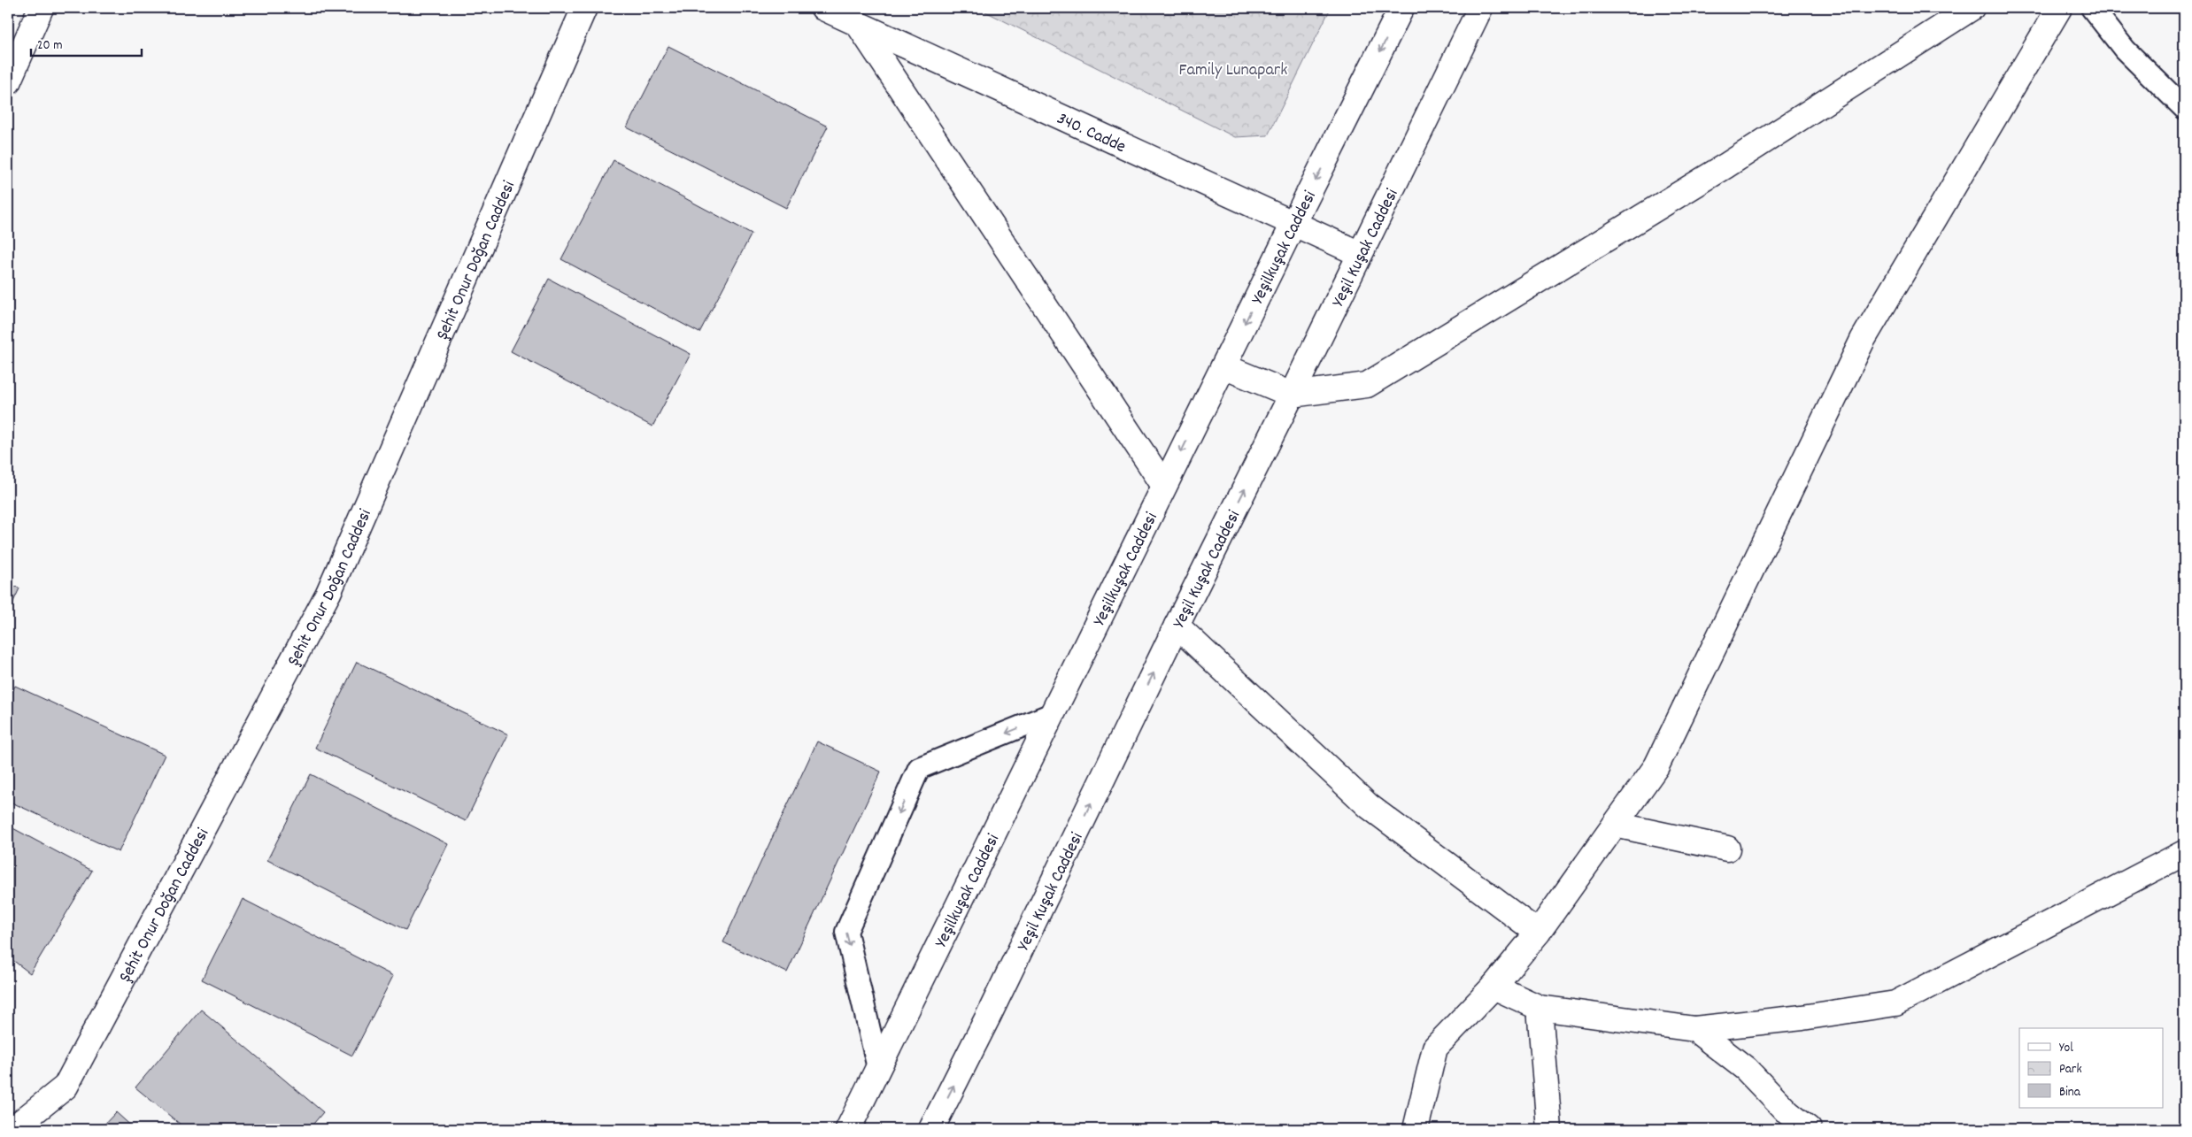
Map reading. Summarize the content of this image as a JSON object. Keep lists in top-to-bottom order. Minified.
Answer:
{"streets":{"street":["340. Cadde","Yeşilkuşak Caddesi","Yeşil Kuşak Caddesi","Şehit Onur Doğan Caddesi"]},"crossings":[["340. Cadde","Yeşilkuşak Caddesi"],["340. Cadde","Yeşil Kuşak Caddesi"]],"one_way":["Yeşilkuşak Caddesi","Yeşil Kuşak Caddesi"],"parks":["Family Lunapark"],"legend":["Yol","Park","Bina"],"scale_bar":"20 m"}
